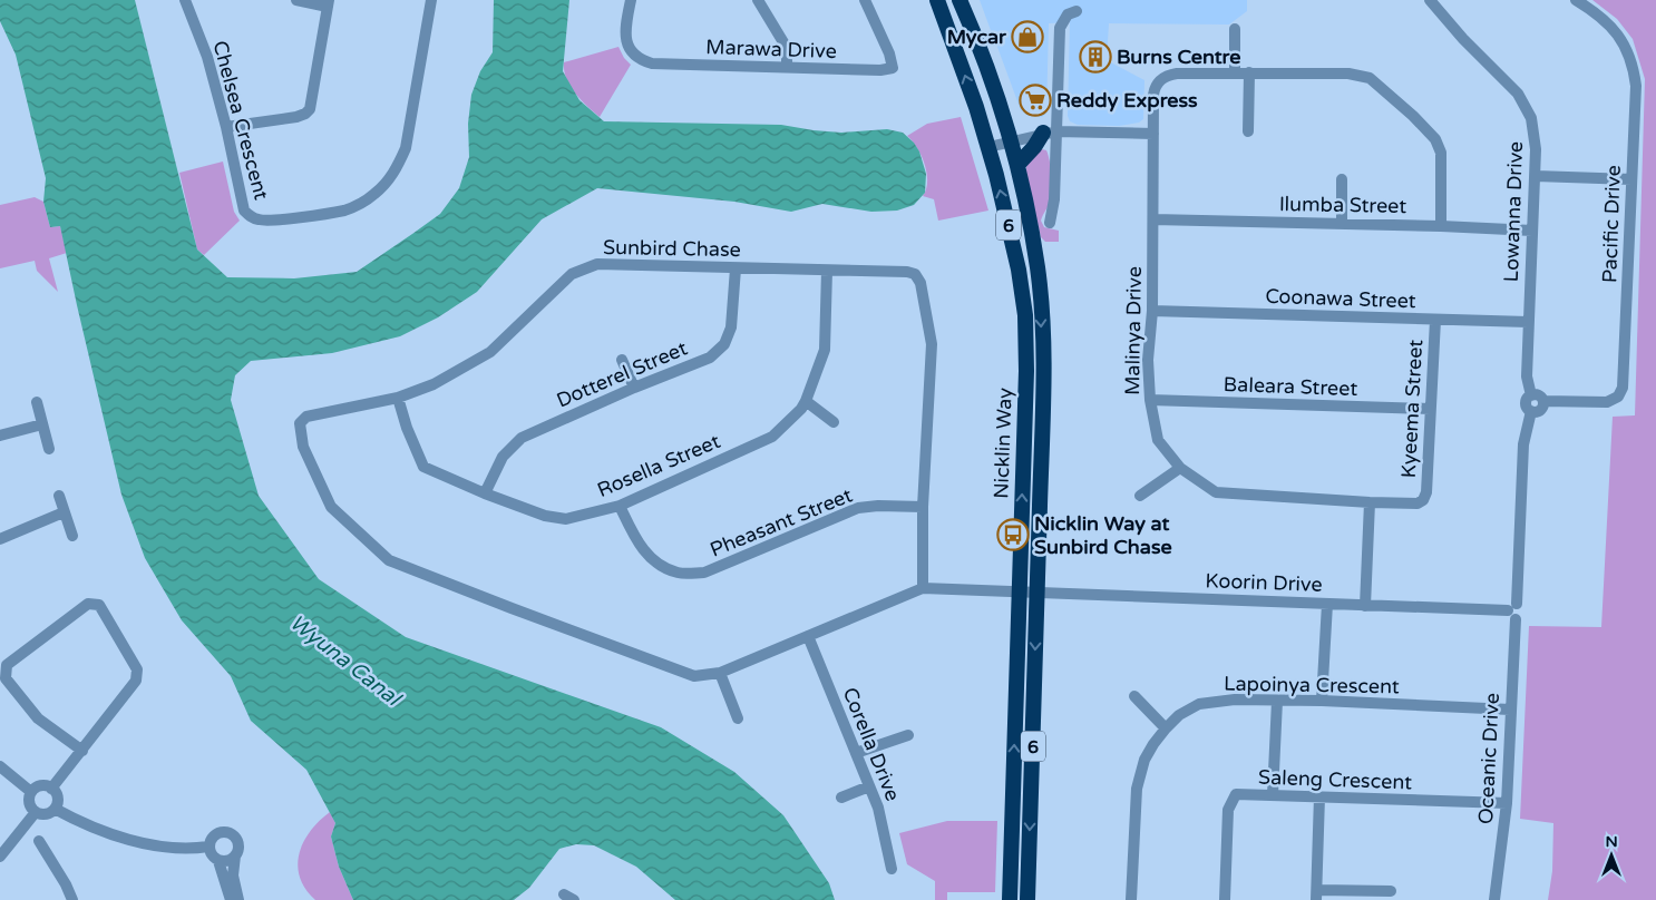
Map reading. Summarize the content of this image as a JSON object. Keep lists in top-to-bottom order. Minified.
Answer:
{"streets":{"highway":["6","Nicklin Way"],"street":["Marawa Drive","Chelsea Crescent","Ilumba Street","Lowanna Drive","Pacific Drive","Sunbird Chase","Coonawa Street","Malinya Drive","Dotterel Street","Baleara Street","Kyeema Street","Rosella Street","Pheasant Street","Koorin Drive","Lapoinya Crescent","Corella Drive","Oceanic Drive","Saleng Crescent"]},"crossings":[["Ilumba Street","Lowanna Drive"],["Ilumba Street","Malinya Drive"],["Lowanna Drive","Pacific Drive"],["Lowanna Drive","Coonawa Street"],["Lowanna Drive","Oceanic Drive"],["Pacific Drive","Oceanic Drive"],["Sunbird Chase","Dotterel Street"],["Sunbird Chase","Nicklin Way"],["Sunbird Chase","Rosella Street"],["Sunbird Chase","Pheasant Street"],["Sunbird Chase","Koorin Drive"],["Sunbird Chase","Corella Drive"],["Coonawa Street","Malinya Drive"],["Coonawa Street","Kyeema Street"],["Malinya Drive","Baleara Street"],["Malinya Drive","Kyeema Street"],["Dotterel Street","Rosella Street"],["Baleara Street","Kyeema Street"],["Nicklin Way","Koorin Drive"],["Rosella Street","Pheasant Street"],["Koorin Drive","Oceanic Drive"],["Lapoinya Crescent","Oceanic Drive"],["Oceanic Drive","Saleng Crescent"]],"water":["Wyuna Canal"],"places":{"shop":["Mycar"],"building":["Burns Centre"],"supermarket":["Reddy Express"],"bus stop":["Nicklin Way at Sunbird Chase"]},"north":"top"}
